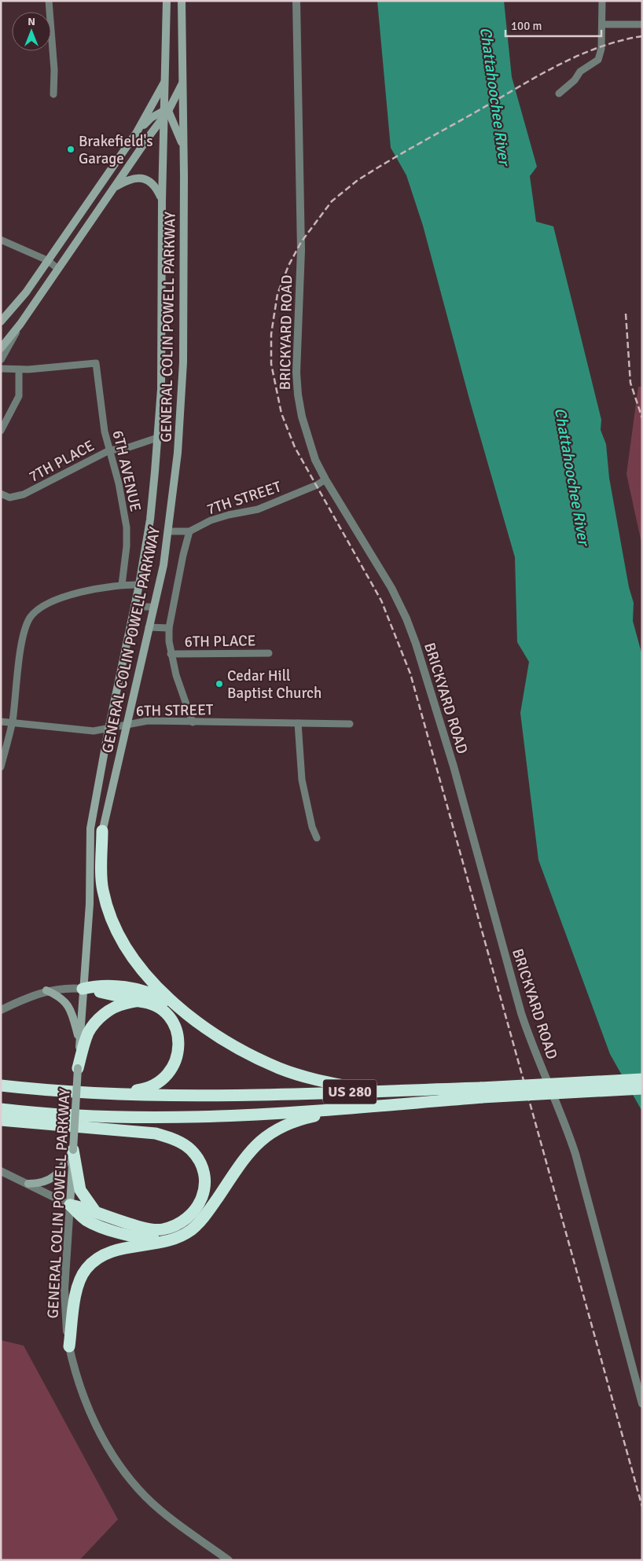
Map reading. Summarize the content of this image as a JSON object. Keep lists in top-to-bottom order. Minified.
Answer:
{"streets":{"highway":["US 280"],"main road":["GENERAL COLIN POWELL PARKWAY"],"street":["BRICKYARD ROAD","7TH PLACE","6TH AVENUE","7TH STREET","6TH PLACE","6TH STREET"]},"crossings":[["GENERAL COLIN POWELL PARKWAY","7TH PLACE"],["GENERAL COLIN POWELL PARKWAY","7TH STREET"],["GENERAL COLIN POWELL PARKWAY","6TH STREET"],["BRICKYARD ROAD","7TH STREET"],["7TH PLACE","6TH AVENUE"]],"water":["Chattahoochee River"],"places":["Brakefield's Garage","Cedar Hill Baptist Church"],"scale_bar":"100 m","north":"top"}
